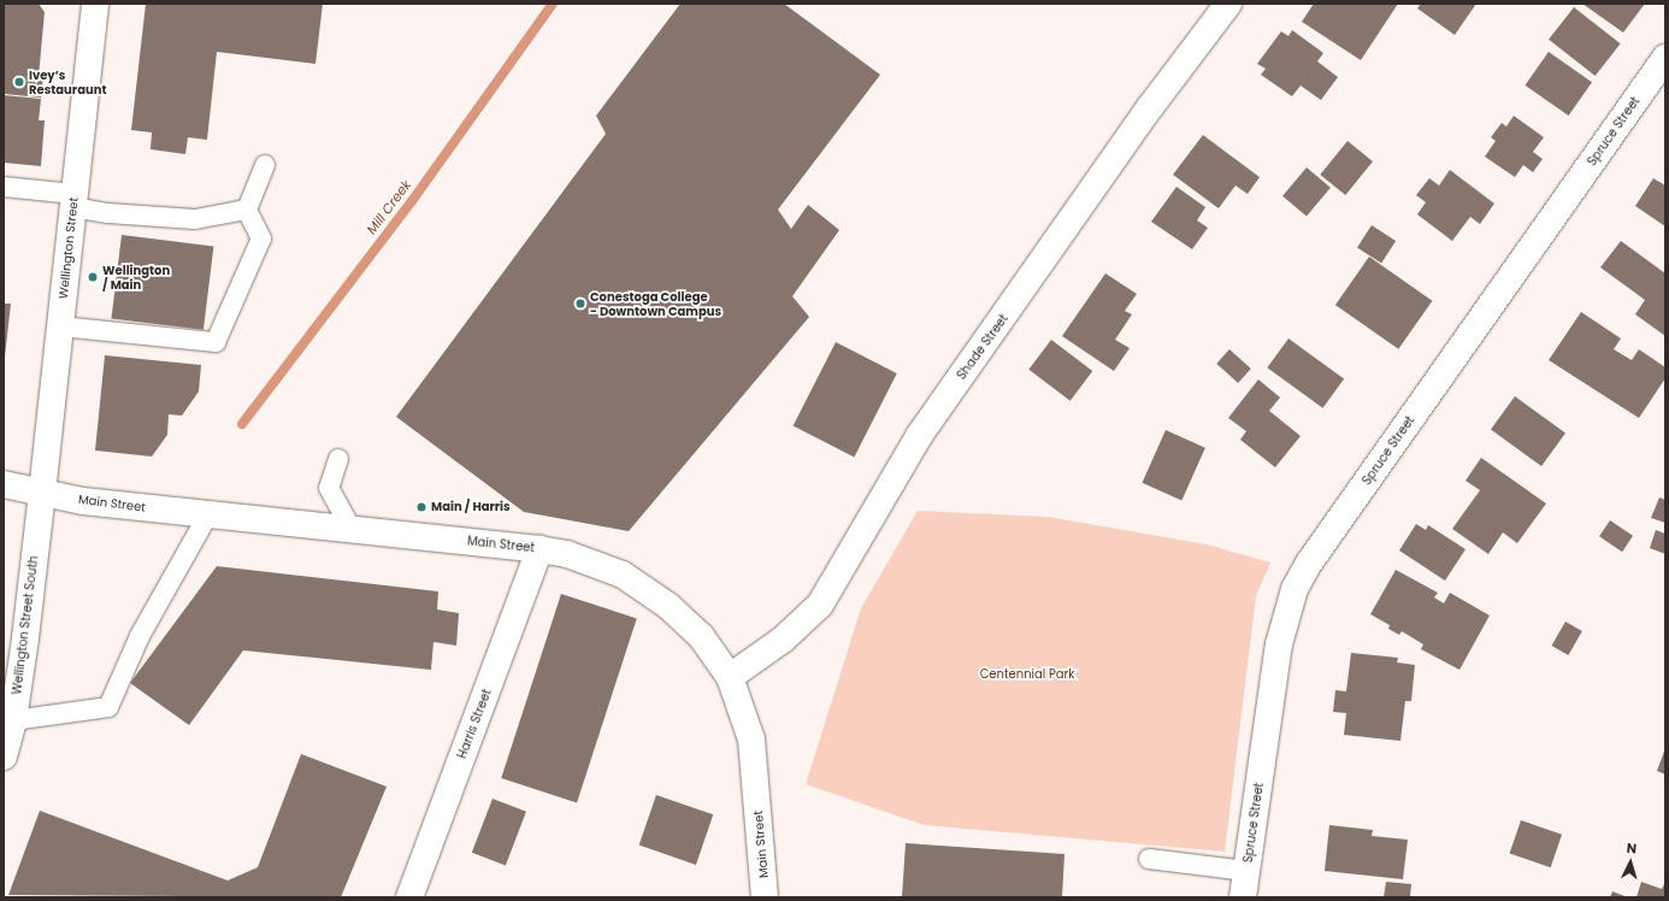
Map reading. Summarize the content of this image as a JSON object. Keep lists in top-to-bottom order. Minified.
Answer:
{"streets":{"street":["Spruce Street","Wellington Street","Shade Street","Main Street","Wellington Street South","Harris Street"]},"crossings":[["Wellington Street","Main Street"],["Wellington Street","Wellington Street South"],["Shade Street","Main Street"],["Main Street","Wellington Street South"],["Main Street","Harris Street"]],"water":["Mill Creek"],"parks":["Centennial Park"],"places":["Ivey’s Restauraunt","Wellington / Main","Conestoga College - Downtown Campus","Main / Harris"],"north":"top"}
